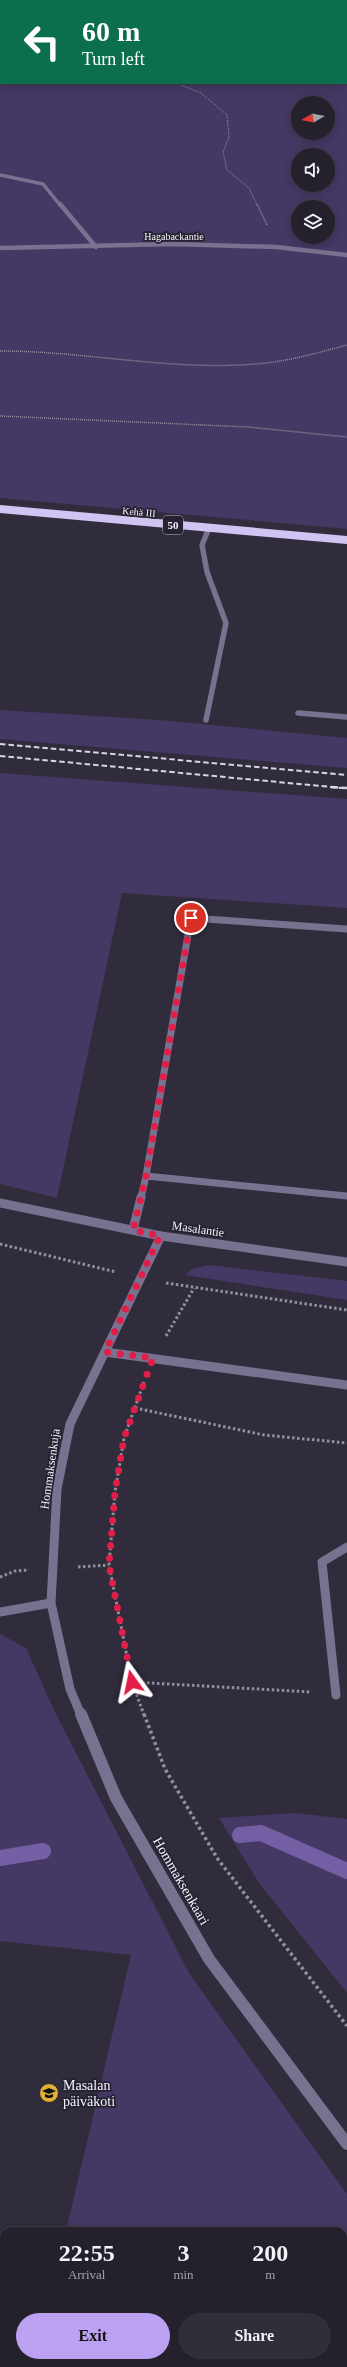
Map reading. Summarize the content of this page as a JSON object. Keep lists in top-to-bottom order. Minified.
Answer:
{"streets":{"highway":["Kehä III","50"],"street":["Hagabackantie","Masalantie","Hommaksenkuja","Hommaksenkaari"]},"crossings":[["Masalantie","Hommaksenkuja"],["Hommaksenkuja","Hommaksenkaari"]],"places":{"school or university":["Masalan päiväkoti"]},"north":"left","page":{"turn":["60 m","Turn left"],"eta":["22:55","Arrival","3","min","200","m"],"buttons":["Exit","Share"]}}
